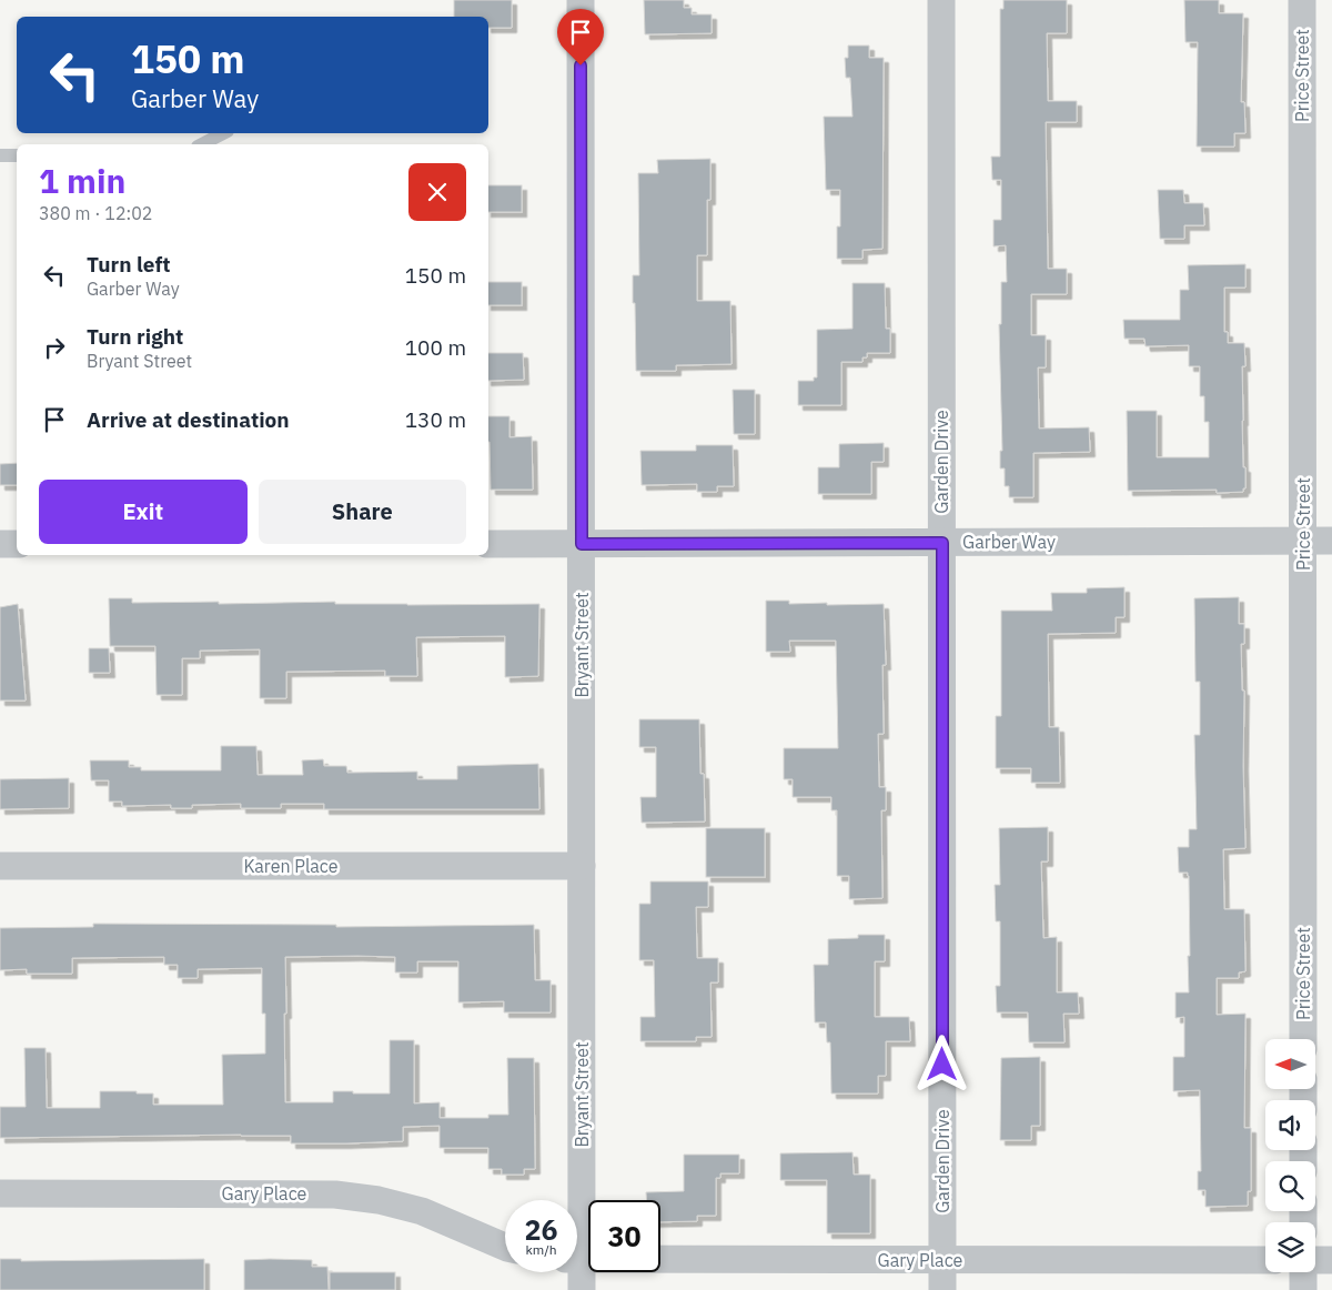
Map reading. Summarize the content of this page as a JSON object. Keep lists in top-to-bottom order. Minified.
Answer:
{"streets":{"street":["Price Street","Garden Drive","Garber Way","Bryant Street","Karen Place","Gary Place"]},"crossings":[["Price Street","Garber Way"],["Garden Drive","Garber Way"],["Garden Drive","Gary Place"],["Garber Way","Bryant Street"],["Bryant Street","Karen Place"]],"north":"left","page":{"turn":["150 m","Garber Way"],"heading":["1 min","380 m · 12:02"],"list":[{"name":"Turn left","note":"Garber Way","value":"150 m"},{"name":"Turn right","note":"Bryant Street","value":"100 m"},{"name":"Arrive at destination","value":"130 m"}],"buttons":["Exit","Share"],"speed":"26 km/h","limit":"30"}}
